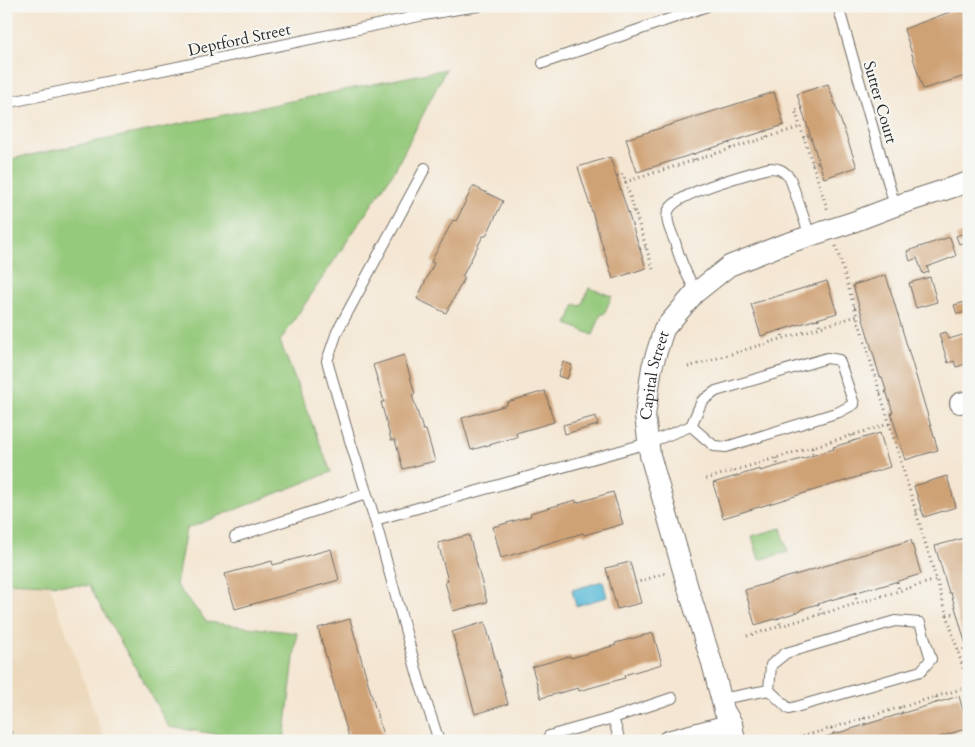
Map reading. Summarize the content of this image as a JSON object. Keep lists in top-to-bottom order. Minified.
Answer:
{"streets":{"street":["Capital Street"],"lane":["Deptford Street","Sutter Court"]},"crossings":[["Sutter Court","Capital Street"]]}
